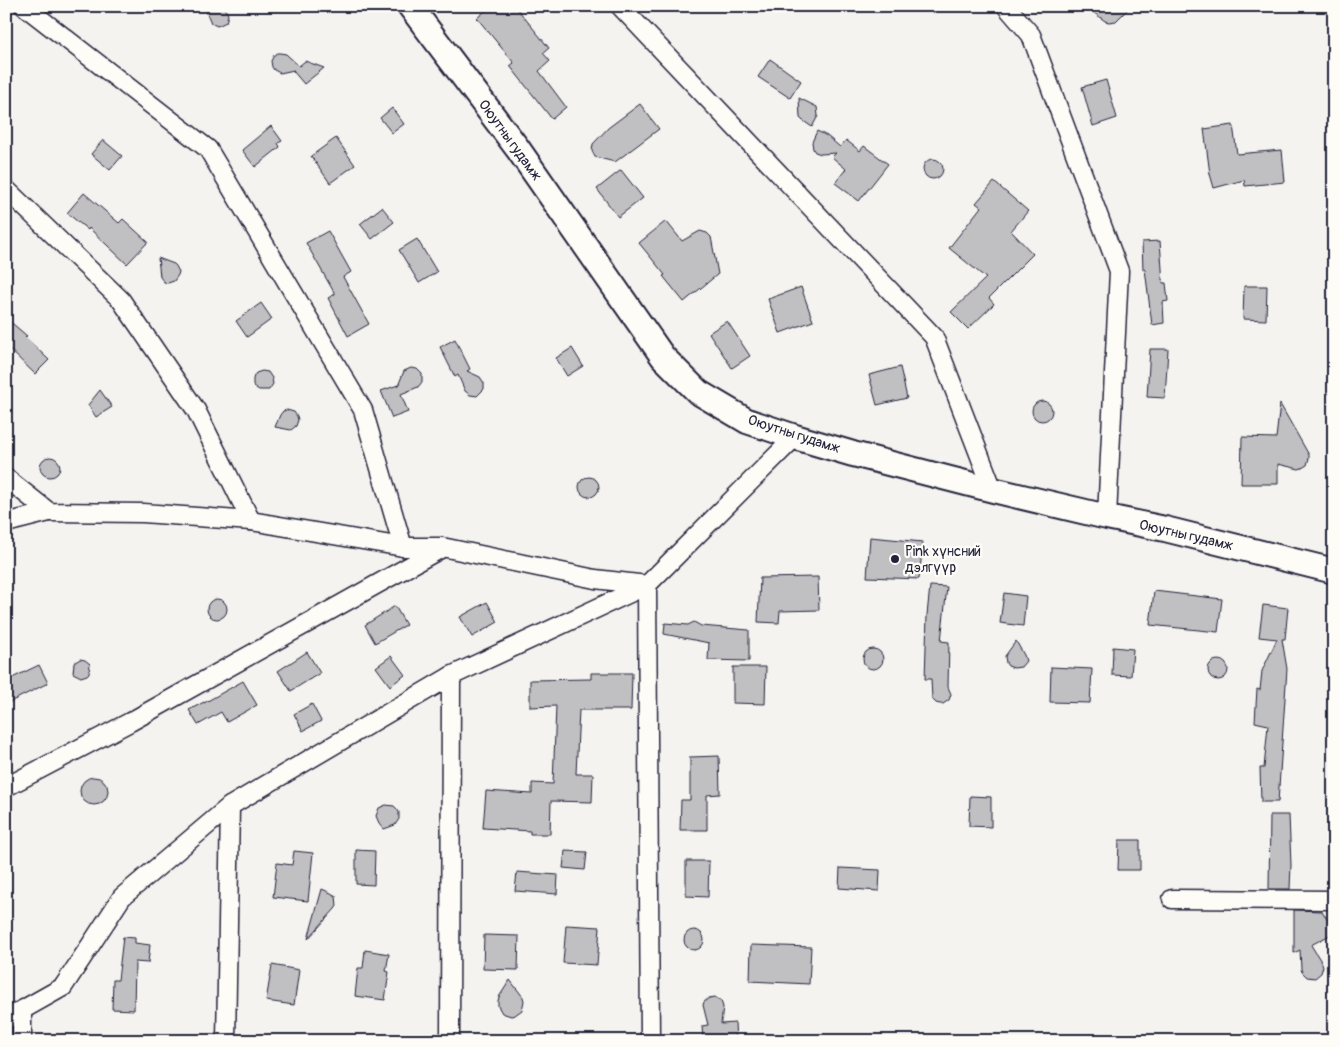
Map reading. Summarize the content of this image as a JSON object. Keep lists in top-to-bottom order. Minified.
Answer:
{"streets":{"street":["Оюутны гудамж"]},"places":["Pink хүнсний дэлгүүр"]}
